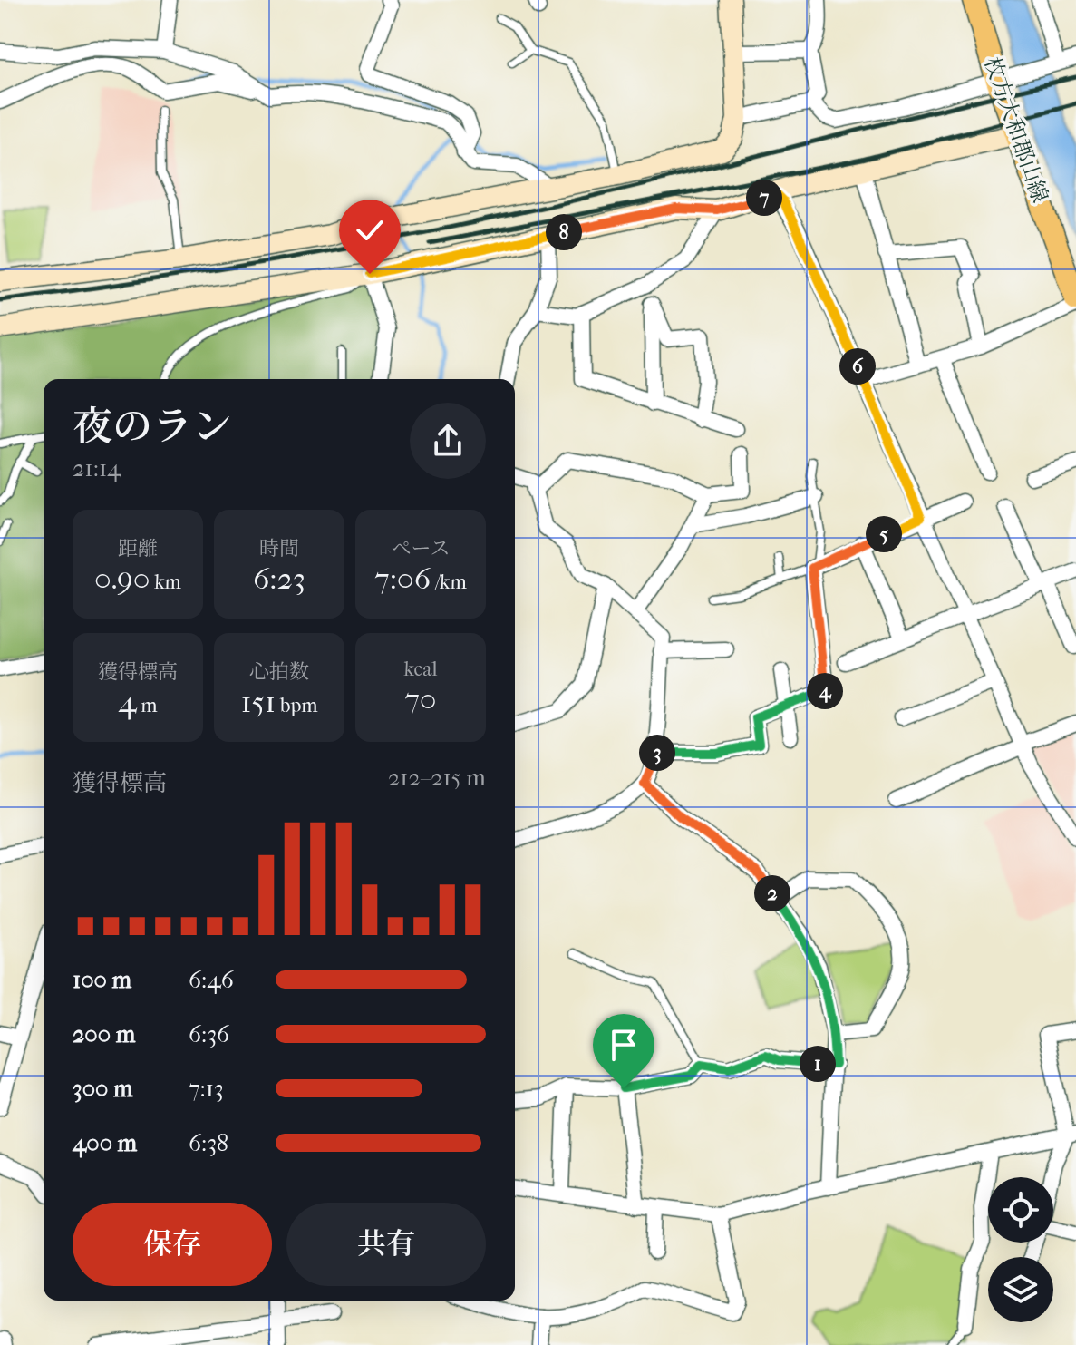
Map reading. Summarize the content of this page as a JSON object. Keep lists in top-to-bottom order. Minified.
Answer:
{"streets":{"main road":["枚方大和郡山線"]},"page":{"pins":["7","8","6","5","4","3","2","1"],"heading":["夜のラン","21:14"],"stats":[["距離","0.90 km"],["時間","6:23"],["ペース","7:06 /km"],["獲得標高","4 m"],["心拍数","151 bpm"],["kcal","70"]],"chart":["獲得標高","212–215 m"],"list":[{"name":"100 m","note":"6:46"},{"name":"200 m","note":"6:36"},{"name":"300 m","note":"7:13"},{"name":"400 m","note":"6:38"}],"buttons":["保存","共有"]}}
